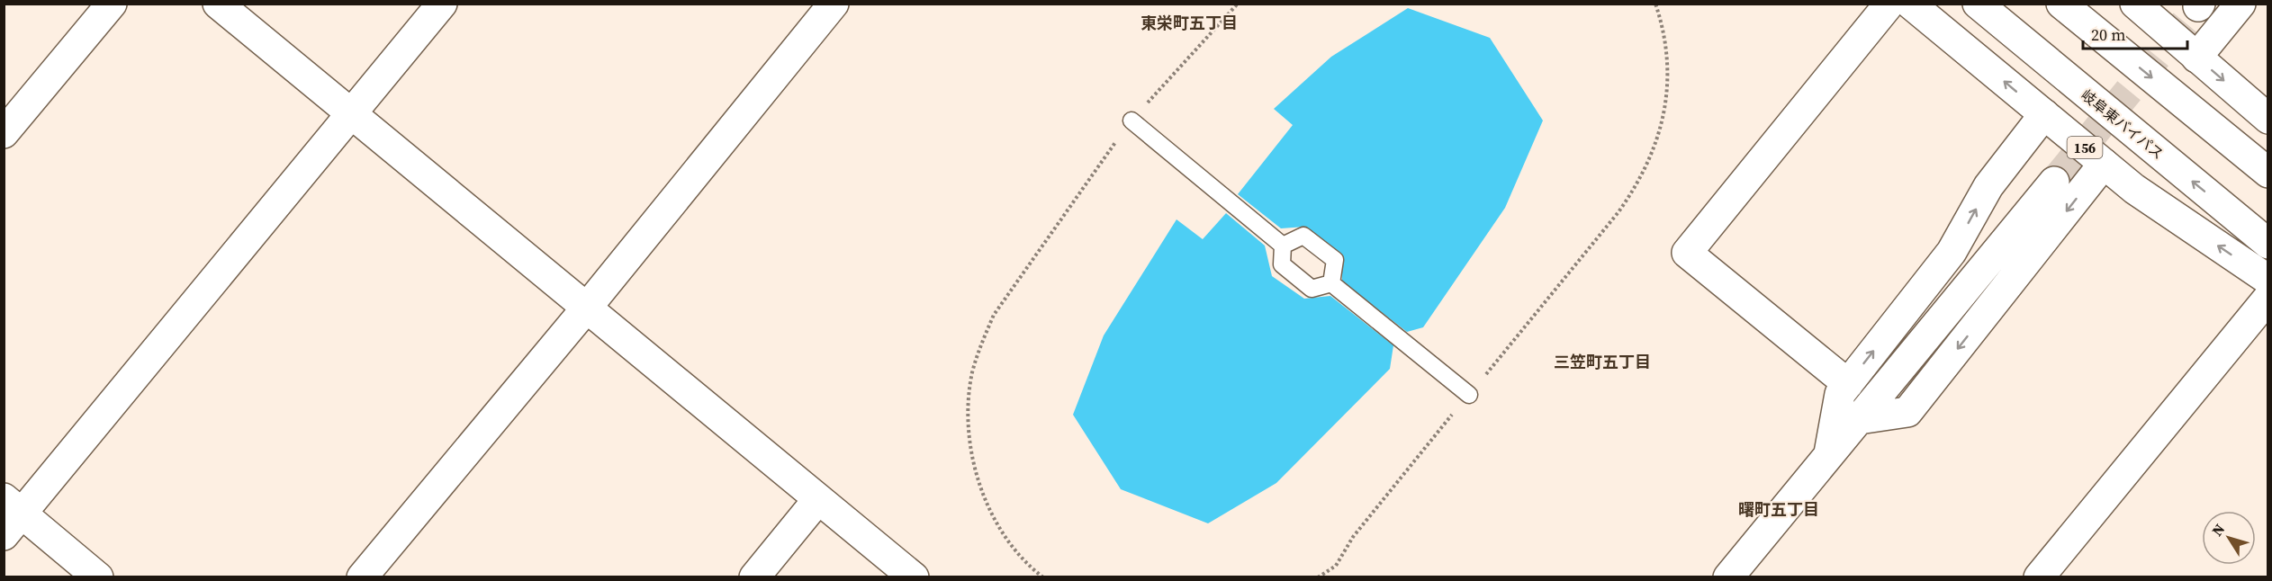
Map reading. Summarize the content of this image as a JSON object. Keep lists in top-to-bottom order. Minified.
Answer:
{"streets":{"main road":["岐阜東バイパス","156"]},"districts":["東栄町五丁目","三笠町五丁目","曙町五丁目"],"scale_bar":"20 m","north":"top left"}
